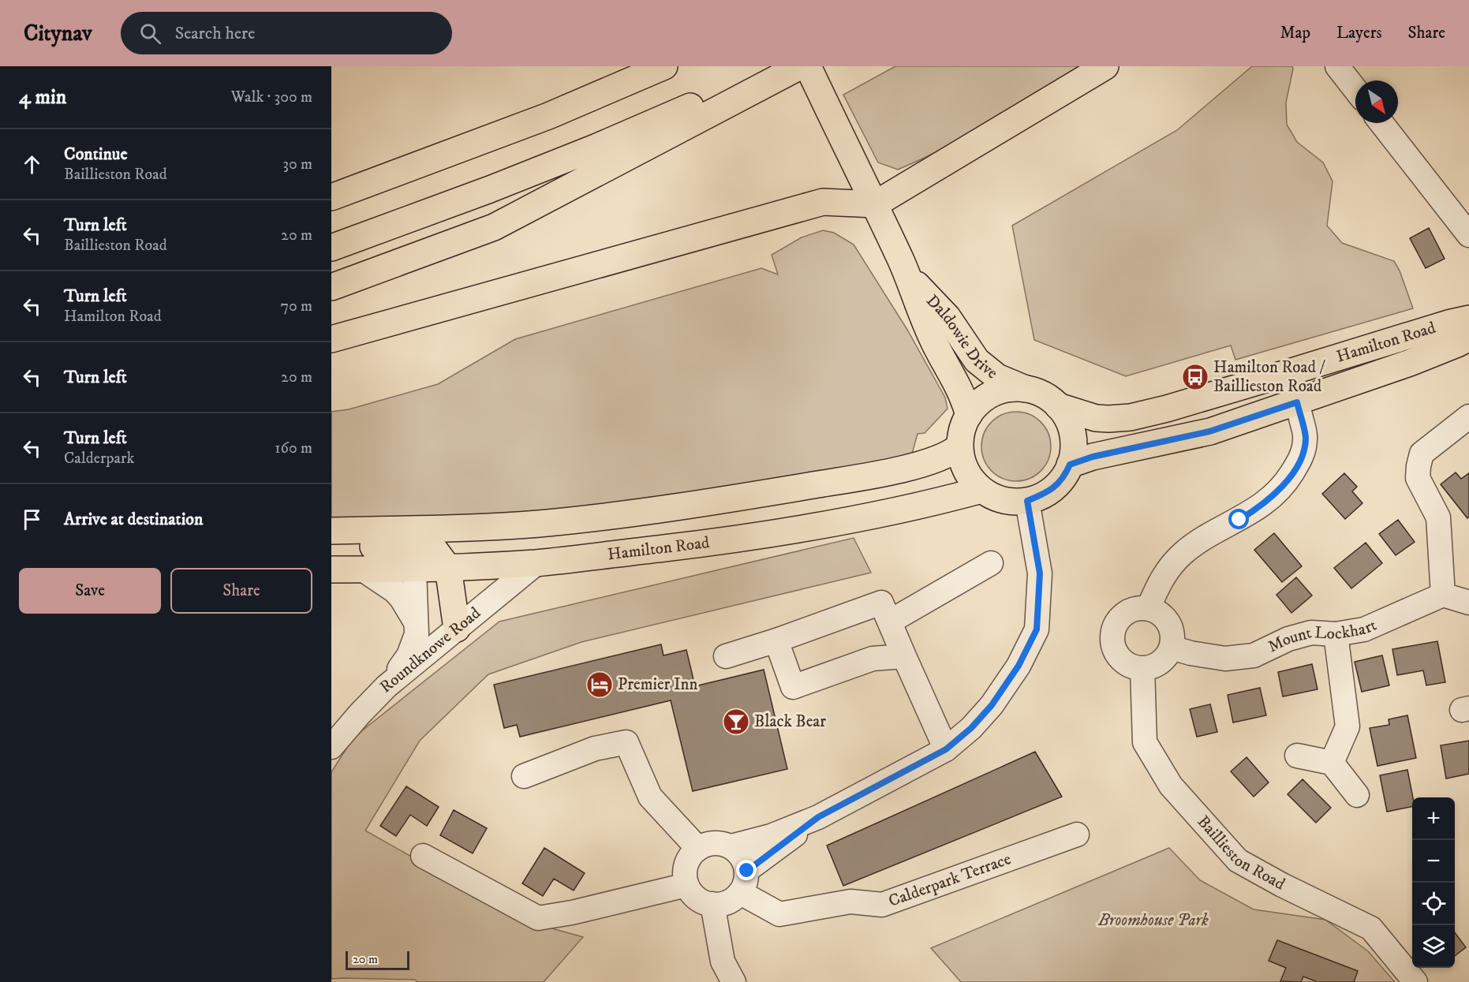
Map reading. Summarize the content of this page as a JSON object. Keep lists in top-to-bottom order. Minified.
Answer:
{"streets":{"main road":["Daldowie Drive","Hamilton Road"],"street":["Mount Lockhart","Roundknowe Road","Baillieston Road","Calderpark Terrace"]},"crossings":[["Daldowie Drive","Hamilton Road"],["Hamilton Road","Roundknowe Road"],["Mount Lockhart","Baillieston Road"]],"parks":["Broomhouse Park"],"places":{"bus stop":["Hamilton Road / Baillieston Road"],"hotel":["Premier Inn"],"bar":["Black Bear"]},"scale_bar":"20 m","north":"bottom right","page":{"header":"Citynav","search":"Search here","nav":["Map","Layers","Share"],"heading":["4 min","Walk · 300 m"],"list":[["Continue","Baillieston Road","30 m"],["Turn left","Baillieston Road","20 m"],["Turn left","Hamilton Road","70 m"],["Turn left","20 m"],["Turn left","Calderpark","160 m"],"Arrive at destination"],"buttons":["Save","Share"],"map_buttons":["+","−"],"scale":"20 m"}}
